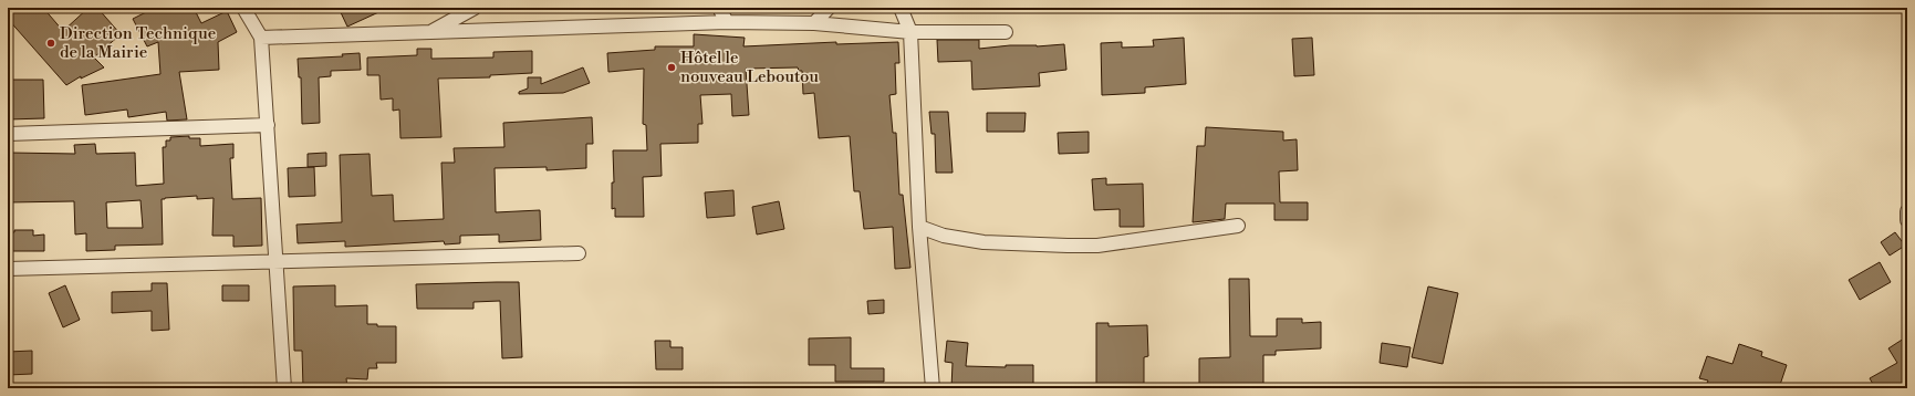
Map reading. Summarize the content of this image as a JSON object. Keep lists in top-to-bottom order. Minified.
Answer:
{"places":["Direction Technique de la Mairie","Hôtel le nouveau Leboutou"]}
